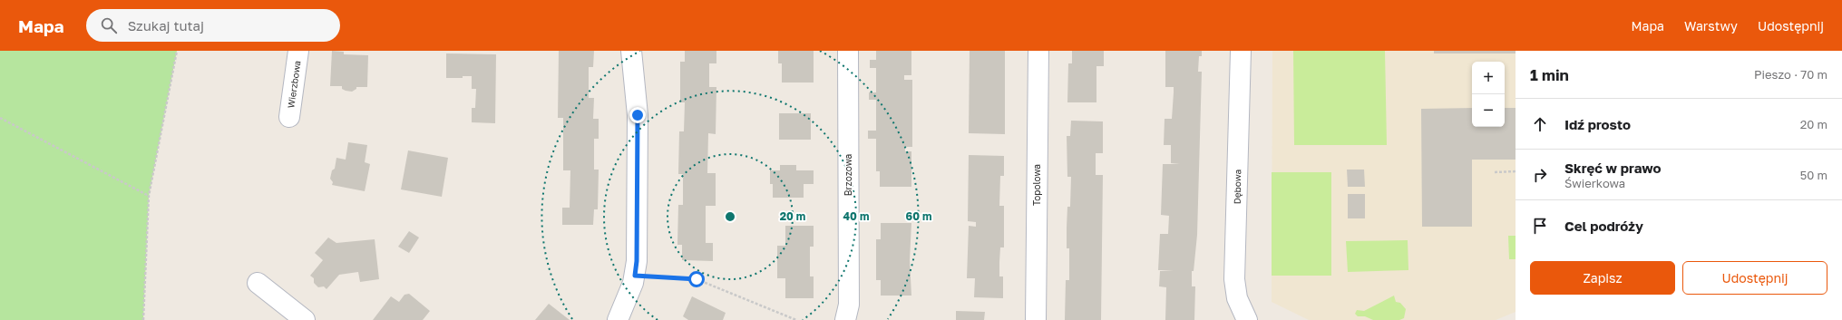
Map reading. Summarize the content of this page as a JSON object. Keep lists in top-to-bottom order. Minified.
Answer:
{"streets":{"street":["Wierzbowa","Brzozowa","Topolowa","Dębowa"]},"page":{"header":"Mapa","search":"Szukaj tutaj","nav":["Mapa","Warstwy","Udostępnij"],"heading":["1 min","Pieszo · 70 m"],"map_buttons":["+","−"],"list":[["Idź prosto","20 m"],["Skręć w prawo","Świerkowa","50 m"],"Cel podróży"],"buttons":["Zapisz","Udostępnij"]},"rings":["20 m","40 m","60 m"]}
